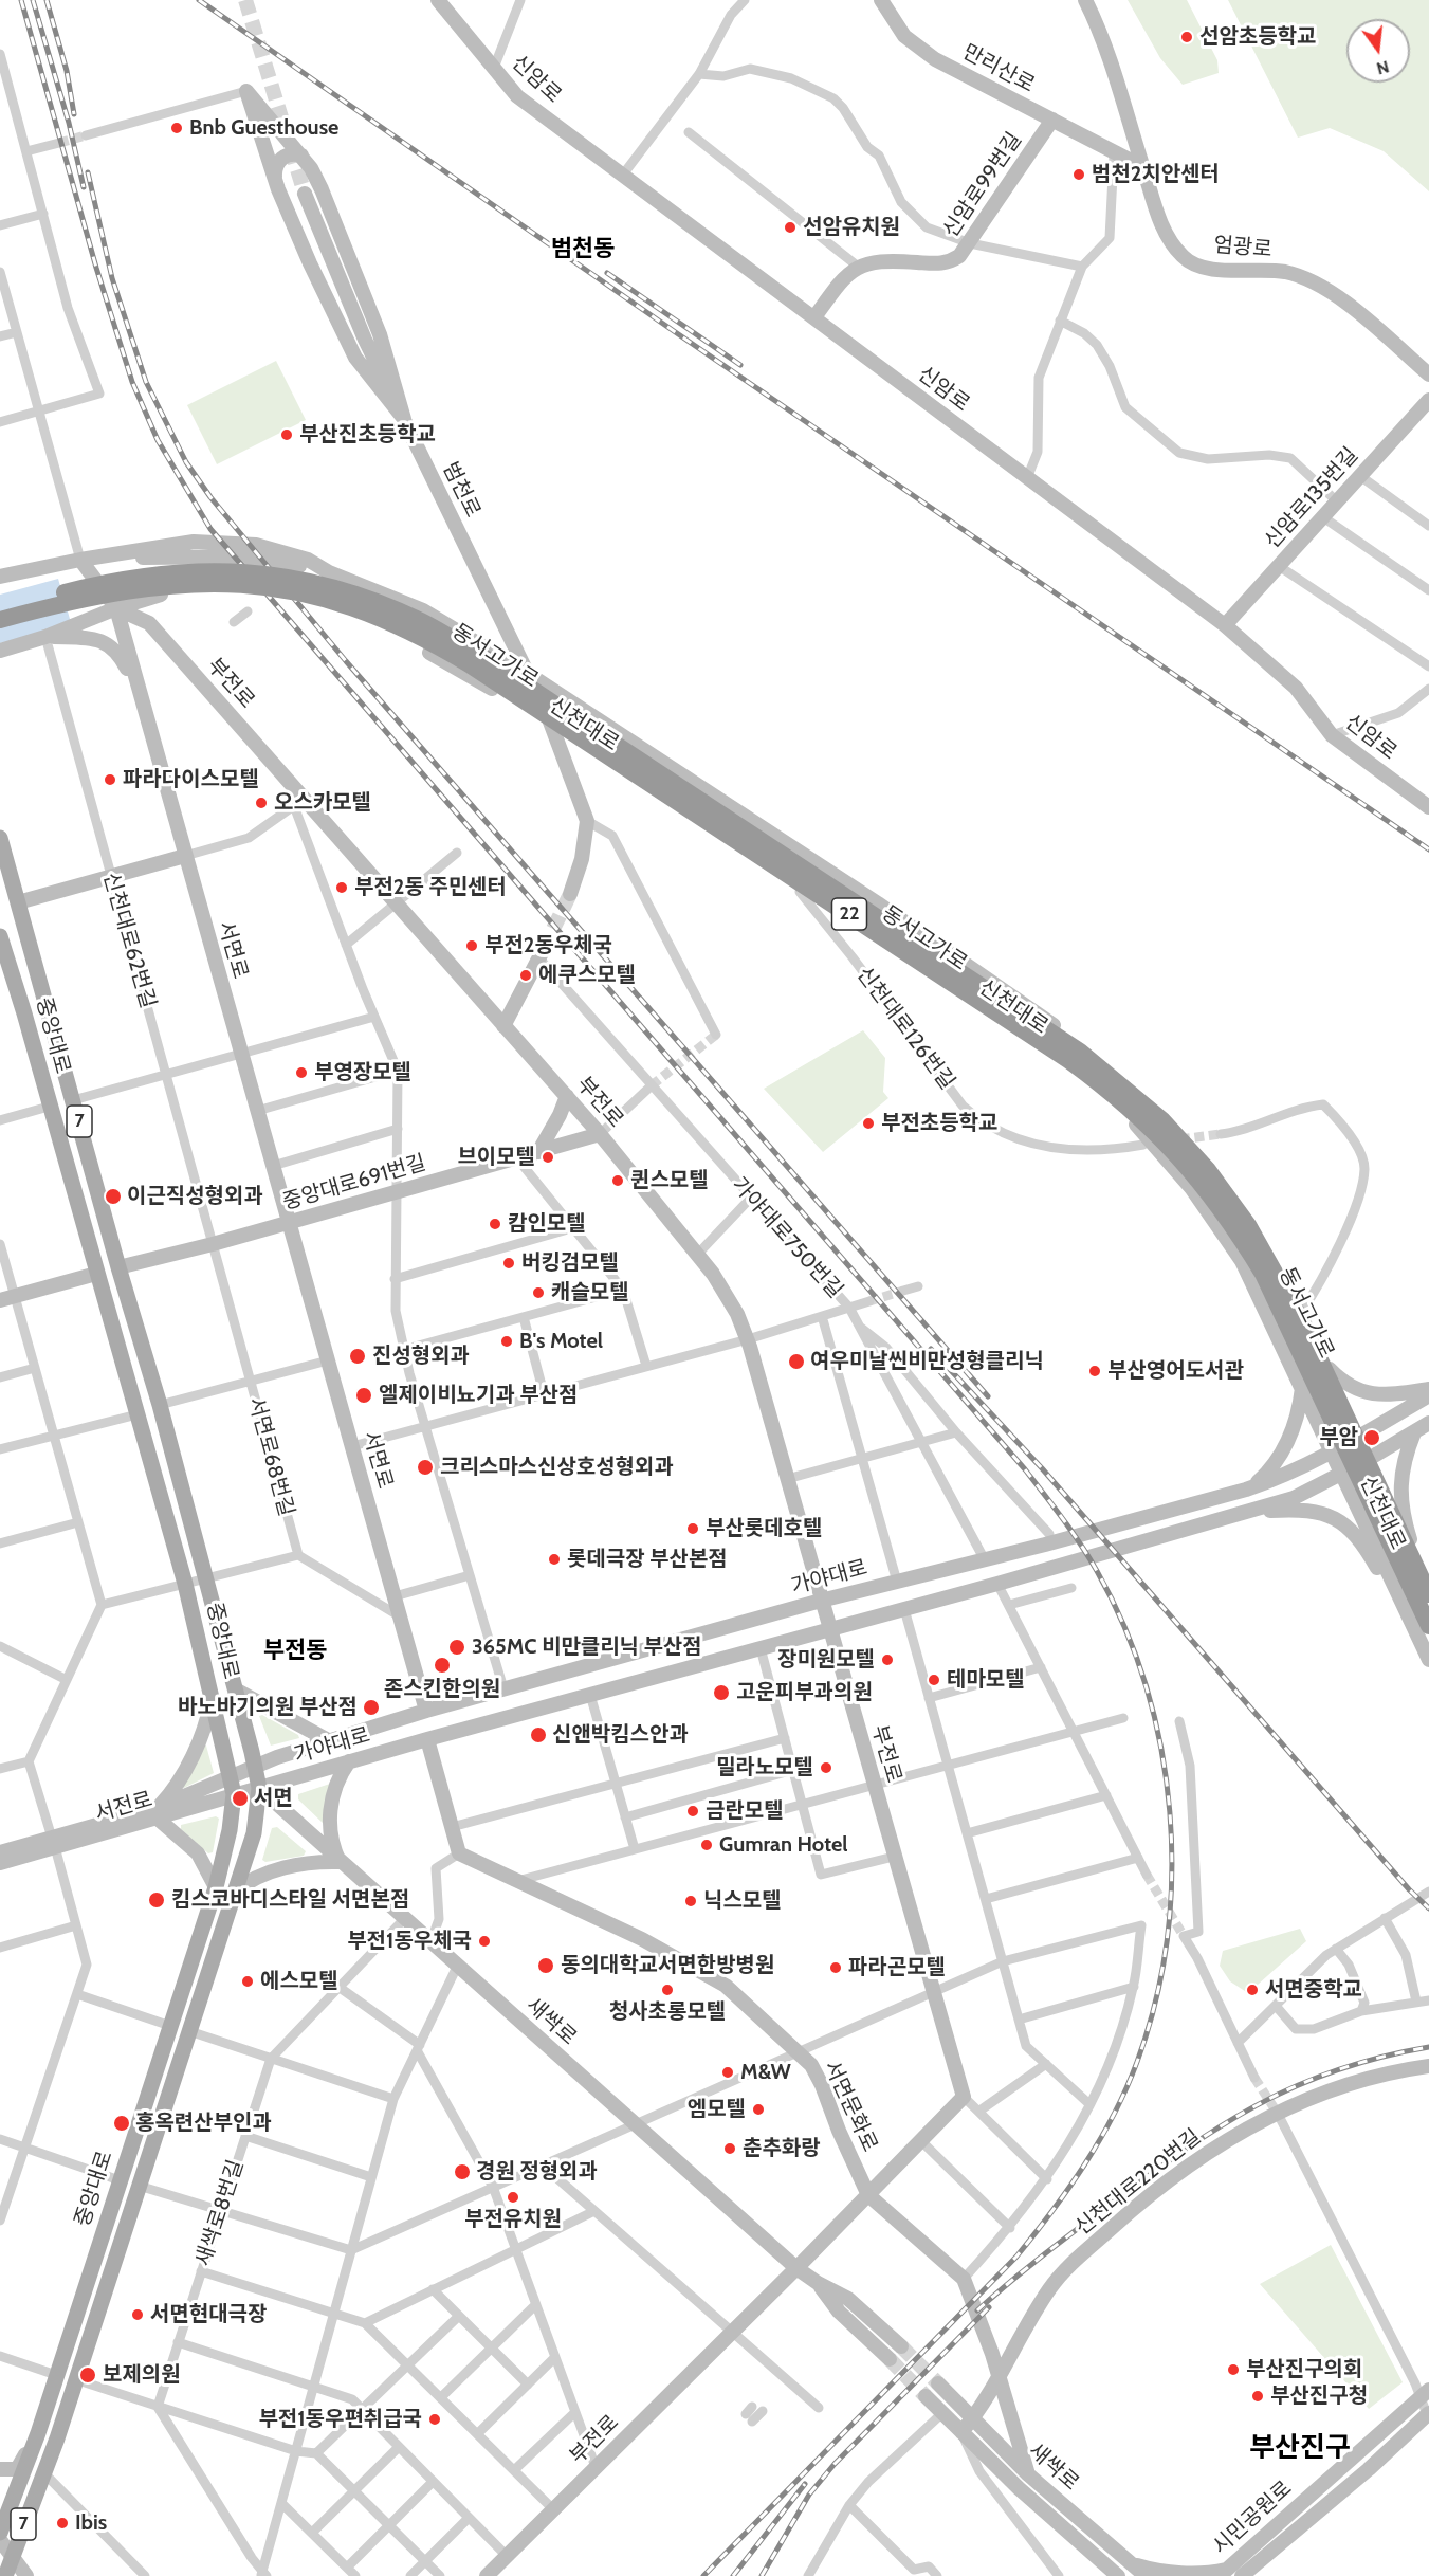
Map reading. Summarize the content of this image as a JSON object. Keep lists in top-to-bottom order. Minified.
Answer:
{"streets":{"highway":["동서고가로","22"],"main road":["만리산로","신암로","신암로99번길","엄광로","범천로","신암로135번길","부전로","신천대로","서면로","중앙대로","7","중앙대로691번길","가야대로","서전로","새싹로","서면문화로","신천대로220번길","시민공원로"],"street":["신천대로62번길","신천대로126번길","가야대로750번길","서면로68번길","새싹로8번길"]},"crossings":[["만리산로","신암로99번길"],["만리산로","엄광로"],["신암로","신암로135번길"],["범천로","신천대로"],["부전로","신천대로"],["부전로","서면로"],["부전로","중앙대로691번길"],["부전로","가야대로"],["부전로","새싹로"],["부전로","서면문화로"],["신천대로","신천대로62번길"],["신천대로","서면로"],["신천대로","신천대로126번길"],["신천대로","가야대로"],["신천대로62번길","서면로"],["신천대로62번길","중앙대로"],["신천대로62번길","중앙대로691번길"],["신천대로62번길","서면로68번길"],["서면로","중앙대로"],["서면로","중앙대로691번길"],["서면로","가야대로"],["중앙대로","중앙대로691번길"],["중앙대로","가야대로"],["중앙대로","서전로"],["중앙대로","새싹로"],["중앙대로691번길","서면로68번길"],["가야대로","서전로"],["가야대로","새싹로"],["서전로","새싹로"],["새싹로","서면문화로"],["새싹로","새싹로8번길"],["서면문화로","신천대로220번길"]],"districts":["범천동","부전동","부산진구"],"places":["선암초등학교","Bnb Guesthouse","범천2치안센터","선암유치원","부산진초등학교","파라다이스모텔","오스카모텔","부전2동 주민센터","부전2동우체국","에쿠스모텔","부영장모텔","부전초등학교","브이모텔","퀸스모텔","이근직성형외과","캄인모텔","버킹검모텔","캐슬모텔","B's Motel","진성형외과","여우미날씬비만성형클리닉","부산영어도서관","엘제이비뇨기과 부산점","부암","크리스마스신상호성형외과","부산롯데호텔","롯데극장 부산본점","365MC 비만클리닉 부산점","장미원모텔","존스킨한의원","테마모텔","고운피부과의원","바노바기의원 부산점","신앤박킴스안과","밀라노모텔","서면","금란모텔","Gumran Hotel","킴스코바디스타일 서면본점","닉스모텔","부전1동우체국","동의대학교서면한방병원","파라곤모텔","에스모텔","청사초롱모텔","서면중학교","M&W","엠모텔","홍옥련산부인과","춘추화랑","경원 정형외과","부전유치원","서면현대극장","부산진구의회","보제의원","부산진구청","부전1동우편취급국","Ibis"],"north":"bottom"}
